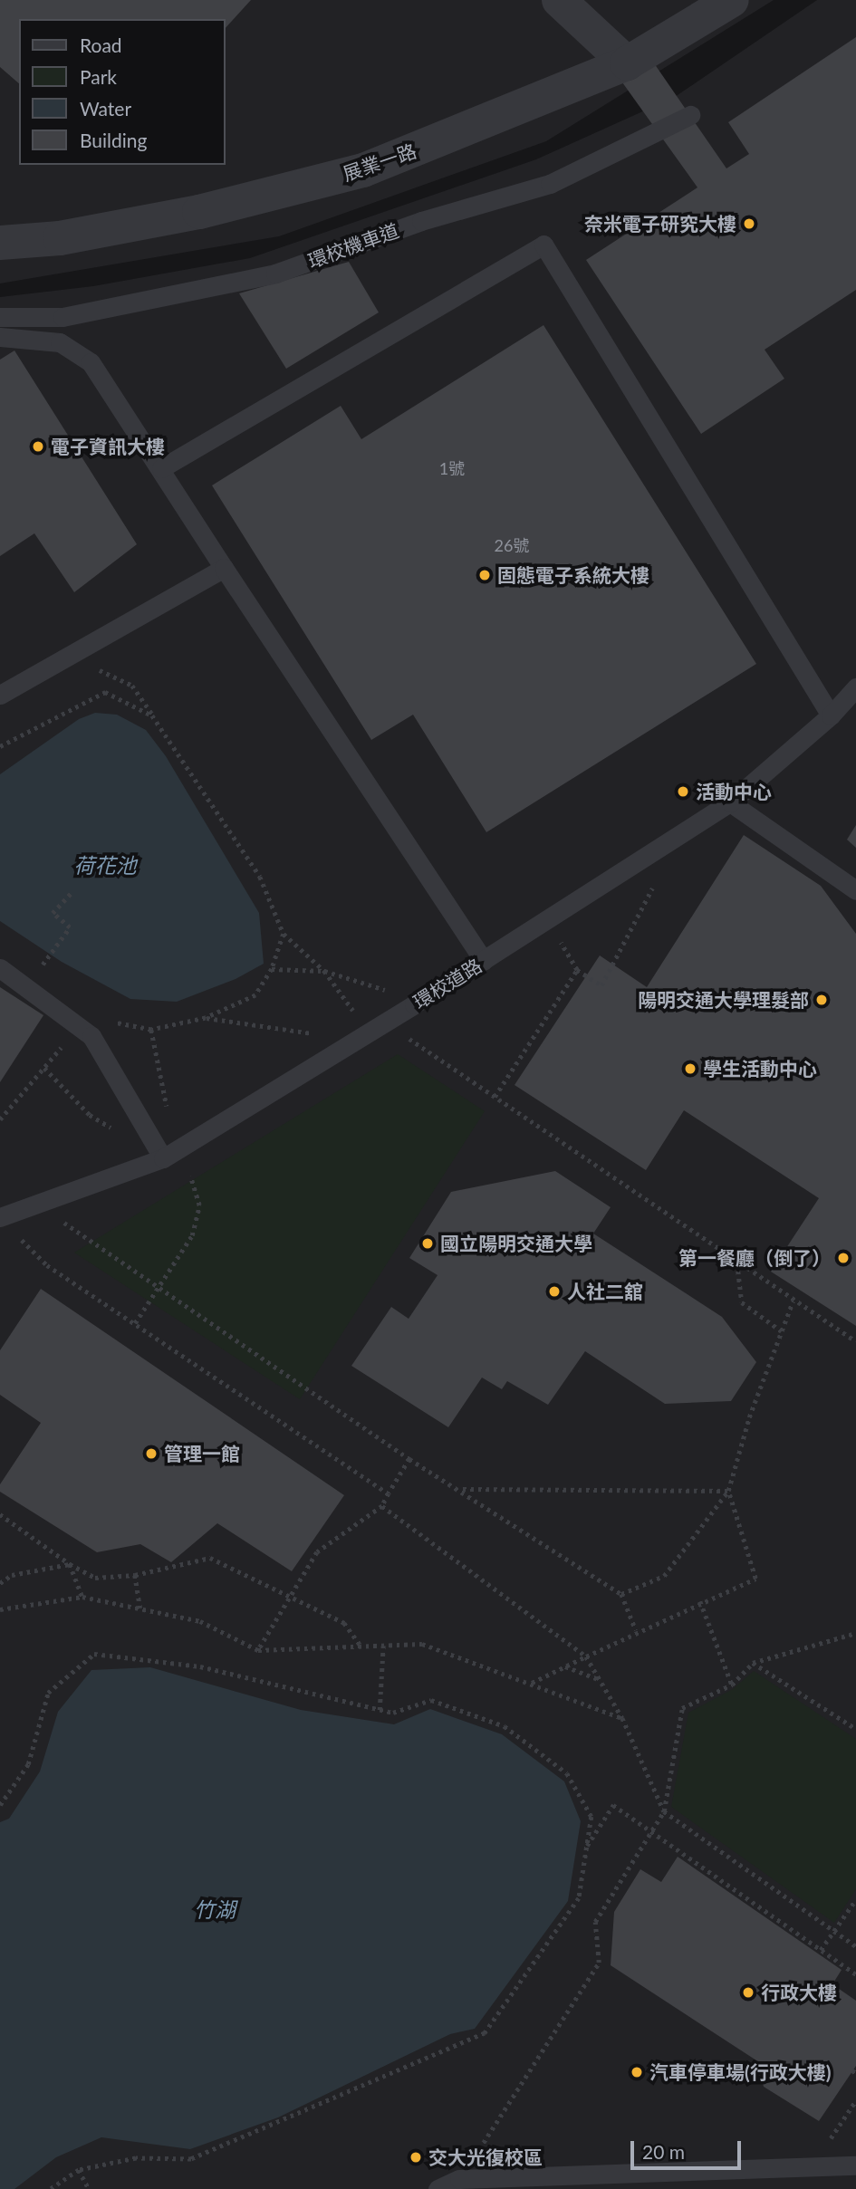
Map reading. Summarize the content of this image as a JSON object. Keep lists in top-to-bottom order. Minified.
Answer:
{"streets":{"street":["展業一路"],"lane":["環校機車道","環校道路"]},"water":["荷花池","竹湖"],"places":["奈米電子研究大樓","電子資訊大樓","固態電子系統大樓","活動中心","陽明交通大學理髮部","學生活動中心","國立陽明交通大學","第一餐廳（倒了）","人社二舘","管理一館","行政大樓","汽車停車場(行政大樓)","交大光復校區"],"house_numbers":["1號","26號"],"legend":["Road","Park","Water","Building"],"scale_bar":"20 m"}
